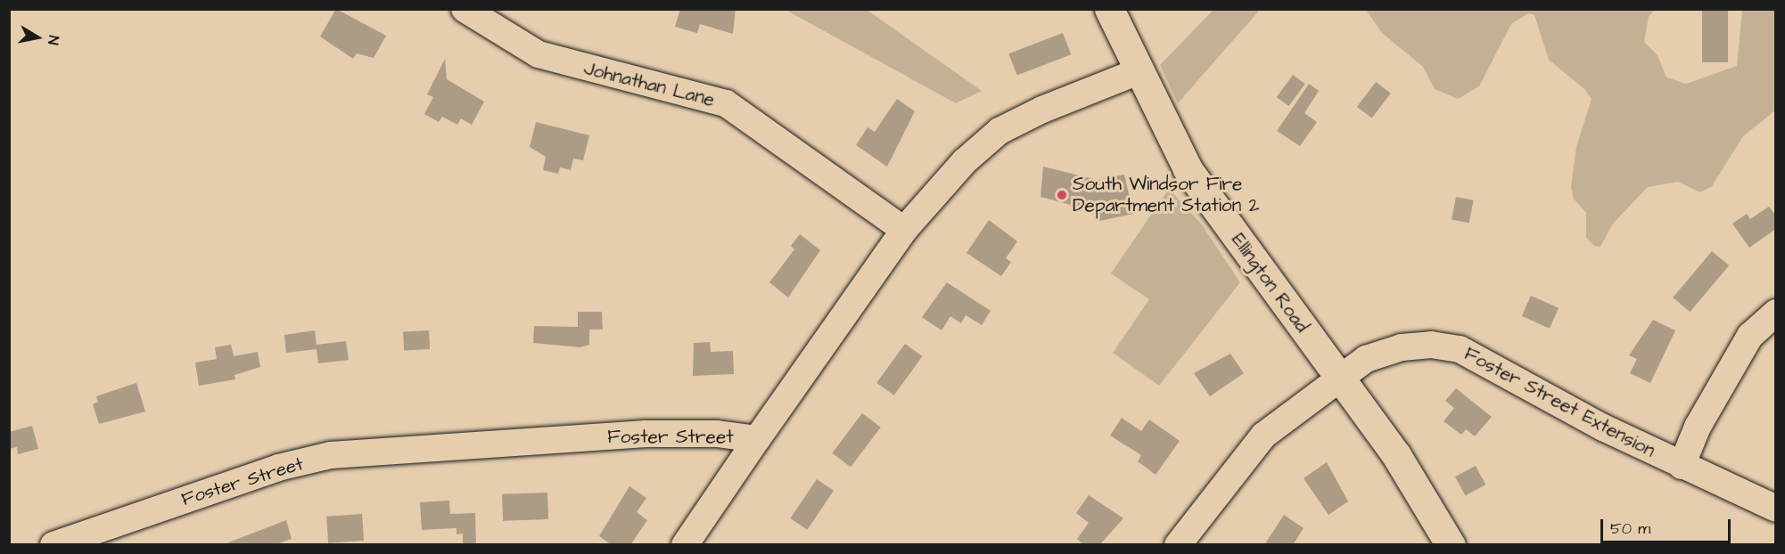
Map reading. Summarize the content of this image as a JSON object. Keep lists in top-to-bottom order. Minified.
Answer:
{"streets":{"main road":["Ellington Road"],"street":["Johnathan Lane","Foster Street Extension","Foster Street"]},"crossings":[["Johnathan Lane","Foster Street"],["Ellington Road","Foster Street Extension"],["Ellington Road","Foster Street"]],"places":["South Windsor Fire Department Station 2"],"scale_bar":"50 m","north":"right"}
